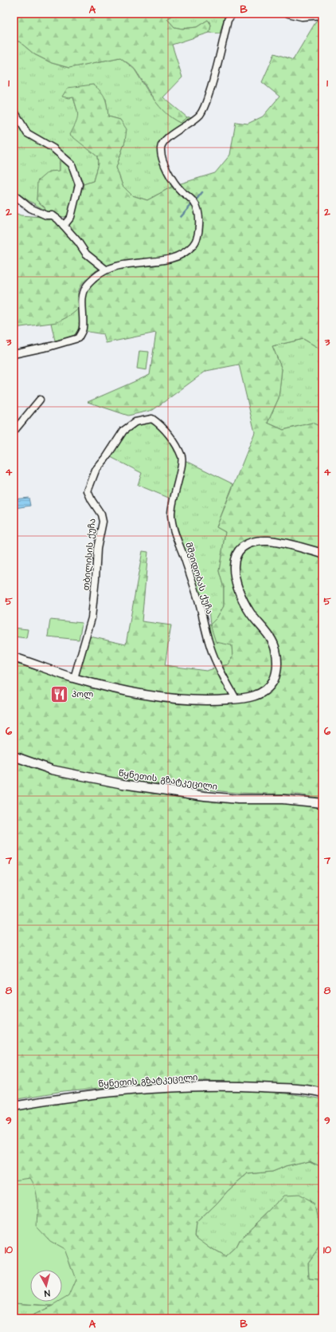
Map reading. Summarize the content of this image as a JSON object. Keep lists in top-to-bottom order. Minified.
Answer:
{"streets":{"main road":["წყნეთის გზატკეცილი"],"street":["თბილისის ქუჩა","მშვიდობას ქუჩა"]},"crossings":[["თბილისის ქუჩა","მშვიდობას ქუჩა"]],"places":{"restaurant":["პოლ"]},"north":"bottom","grid":{"columns":["A","B"],"rows":["1","2","3","4","5","6","7","8","9","10"]}}
